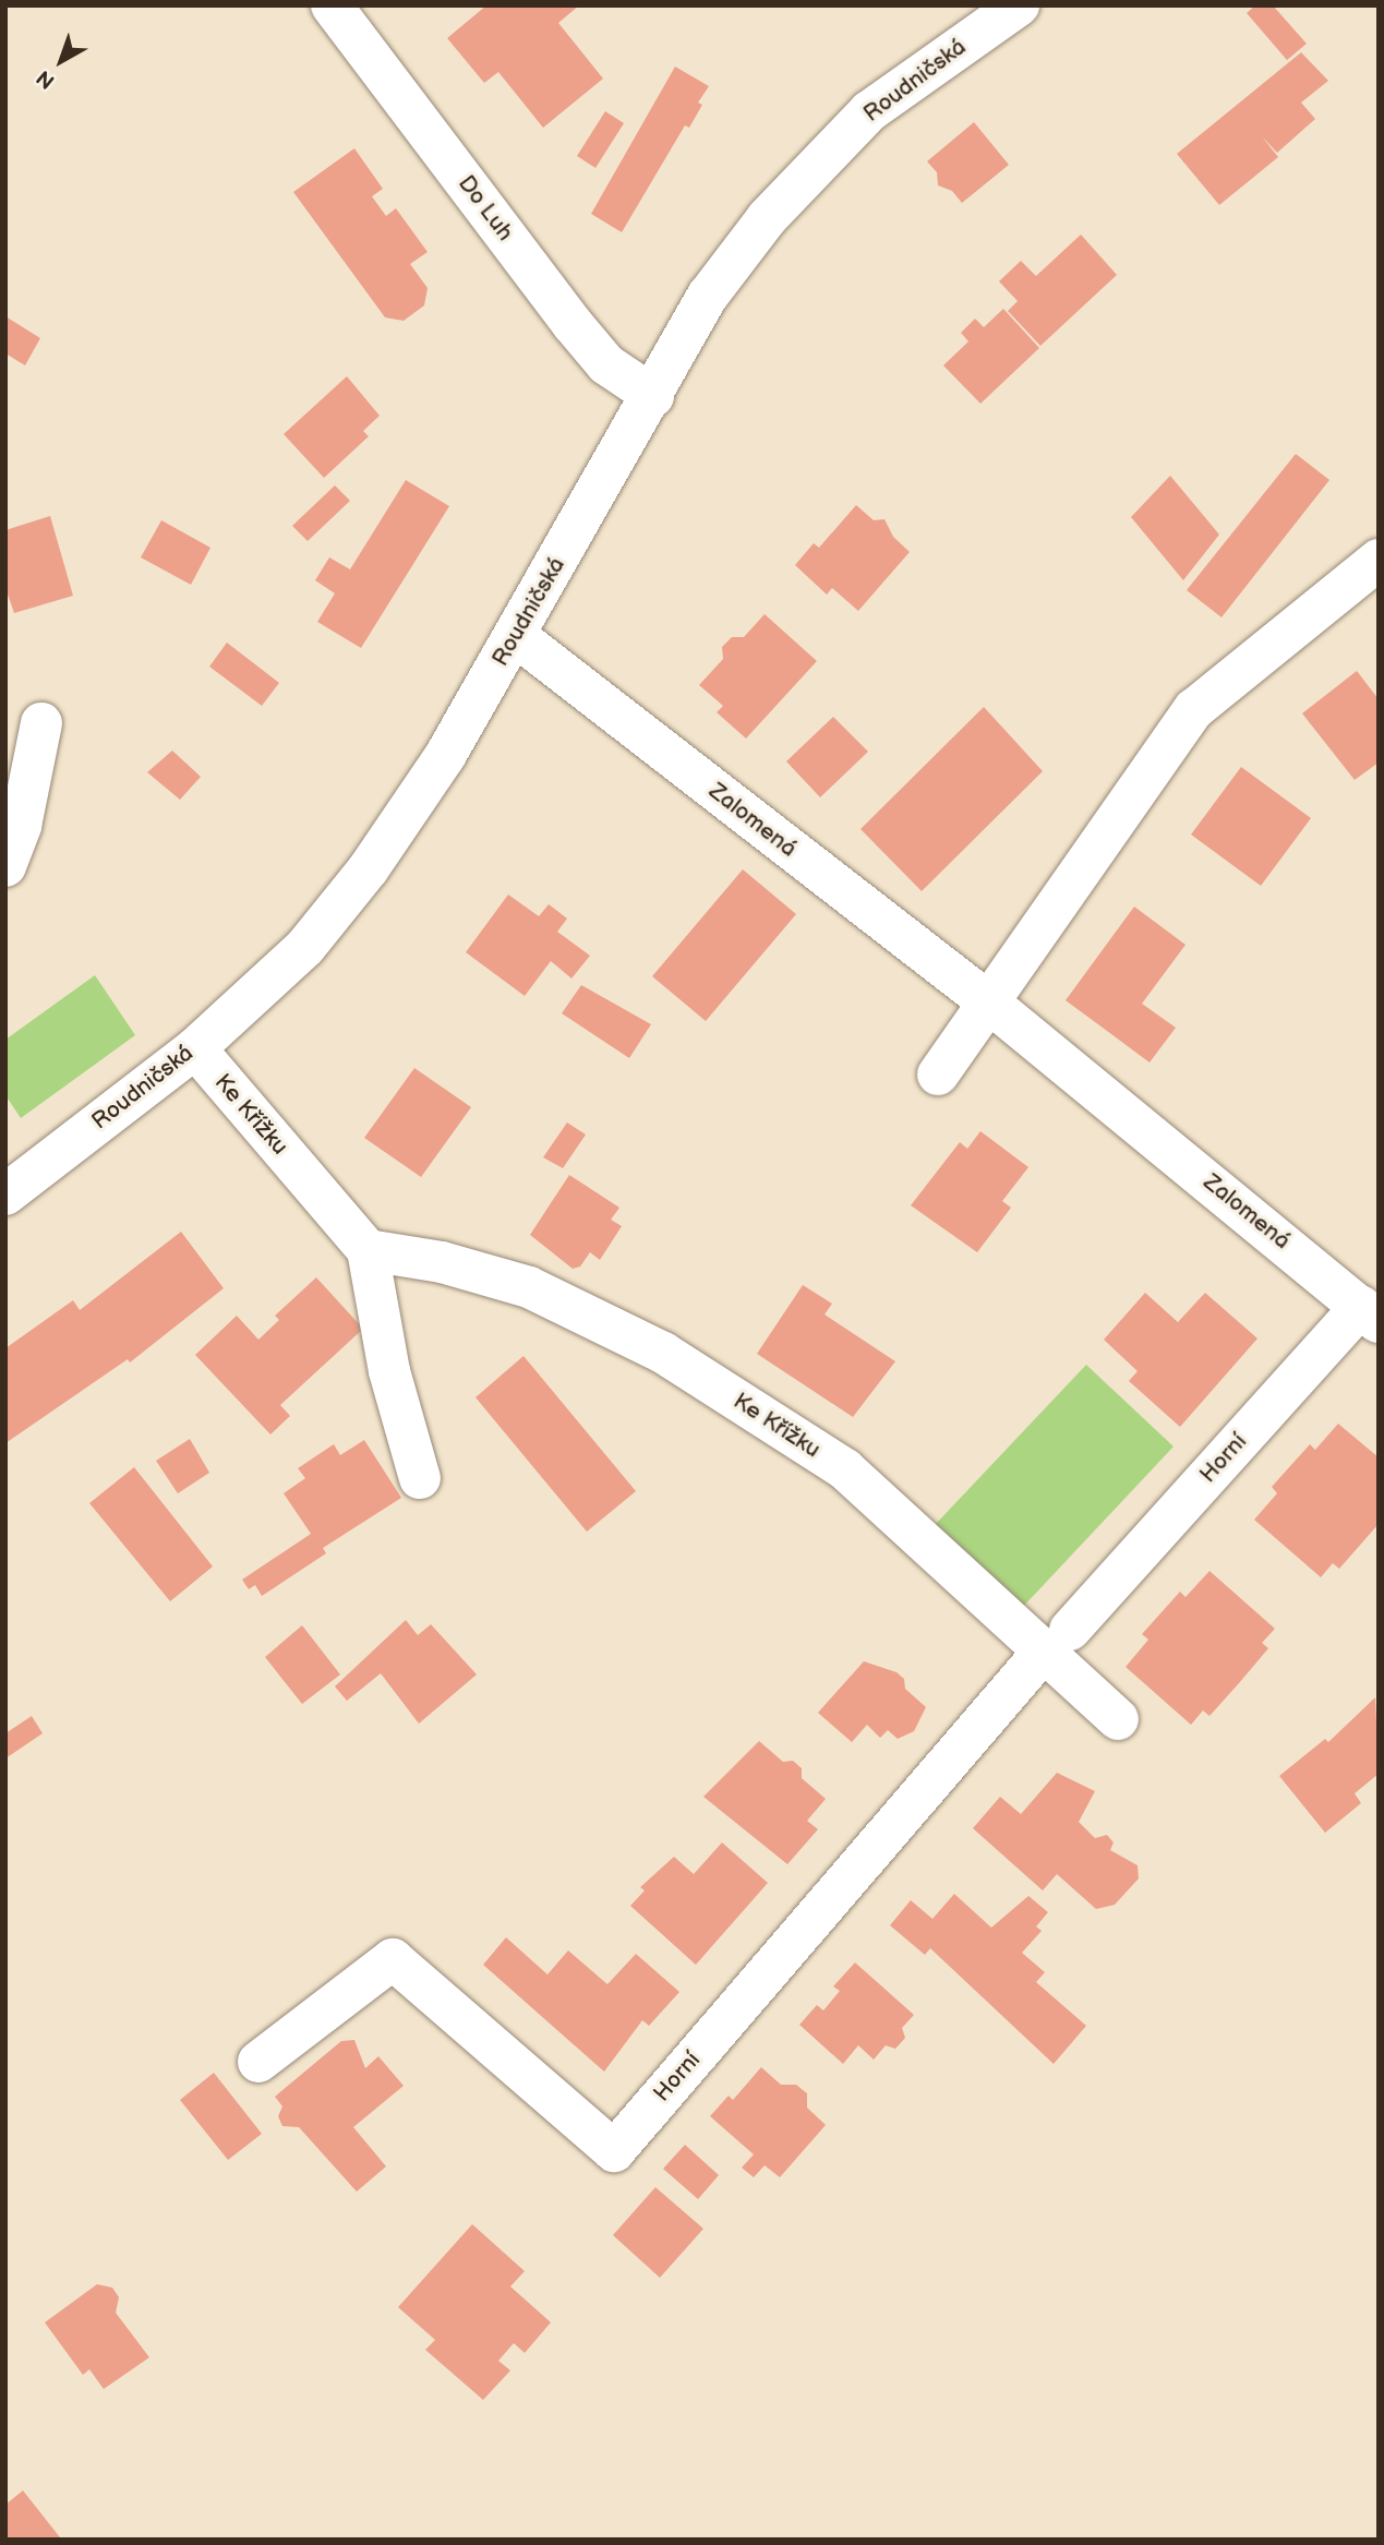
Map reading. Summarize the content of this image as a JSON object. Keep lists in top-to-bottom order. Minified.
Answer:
{"streets":{"street":["Roudničská","Do Luh","Zalomená","Ke Křížku","Horní"]},"crossings":[["Roudničská","Do Luh"],["Roudničská","Zalomená"],["Roudničská","Ke Křížku"],["Zalomená","Horní"],["Ke Křížku","Horní"]],"north":"bottom left"}
